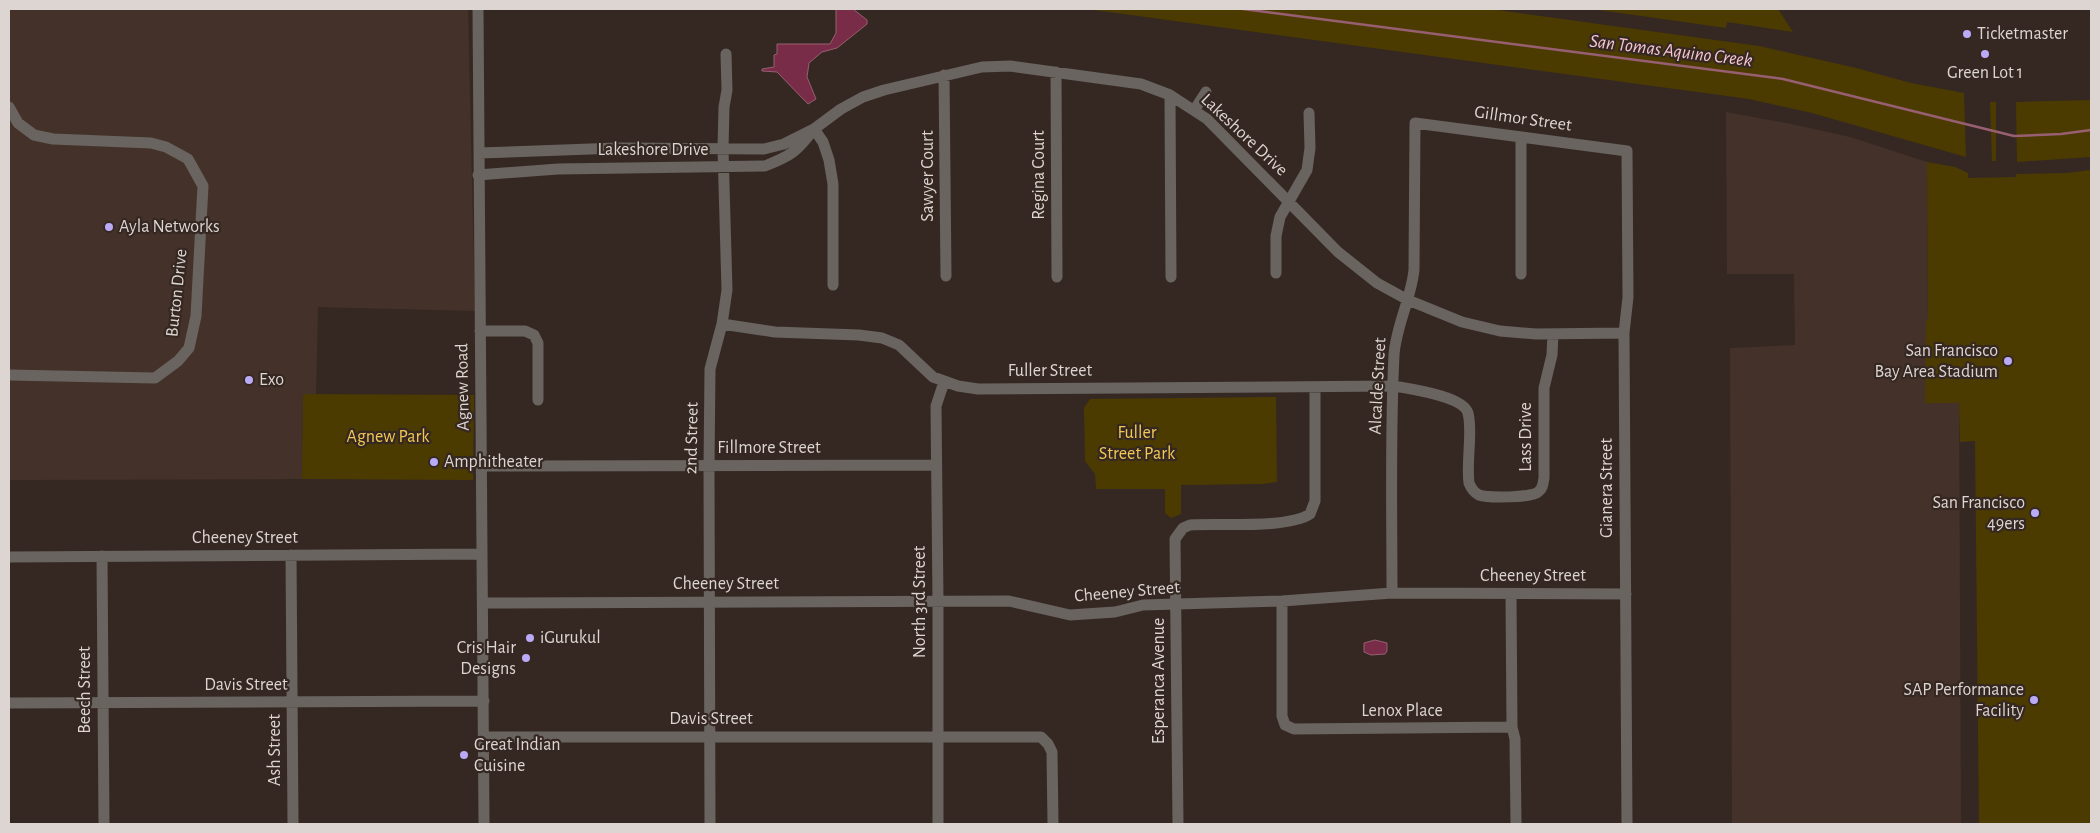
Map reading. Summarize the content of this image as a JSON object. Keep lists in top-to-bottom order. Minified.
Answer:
{"streets":{"street":["Gillmor Street","Lakeshore Drive","Regina Court","Sawyer Court","Burton Drive","Fuller Street","Alcalde Street","Agnew Road","Lass Drive","2nd Street","Fillmore Street","Gianera Street","Cheeney Street","North 3rd Street","Esperanca Avenue","Davis Street","Beech Street","Lenox Place","Ash Street"]},"crossings":[["Gillmor Street","Alcalde Street"],["Gillmor Street","Gianera Street"],["Lakeshore Drive","Regina Court"],["Lakeshore Drive","Sawyer Court"],["Lakeshore Drive","Alcalde Street"],["Lakeshore Drive","Agnew Road"],["Lakeshore Drive","Lass Drive"],["Lakeshore Drive","2nd Street"],["Lakeshore Drive","Gianera Street"],["Fuller Street","Alcalde Street"],["Fuller Street","Lass Drive"],["Fuller Street","2nd Street"],["Fuller Street","North 3rd Street"],["Fuller Street","Esperanca Avenue"],["Alcalde Street","Lass Drive"],["Alcalde Street","Cheeney Street"],["Agnew Road","Fillmore Street"],["Agnew Road","Cheeney Street"],["Agnew Road","Davis Street"],["2nd Street","Fillmore Street"],["2nd Street","Cheeney Street"],["2nd Street","Davis Street"],["Fillmore Street","North 3rd Street"],["Gianera Street","Cheeney Street"],["Cheeney Street","North 3rd Street"],["Cheeney Street","Esperanca Avenue"],["Cheeney Street","Beech Street"],["Cheeney Street","Lenox Place"],["Cheeney Street","Ash Street"],["North 3rd Street","Davis Street"],["Davis Street","Beech Street"],["Davis Street","Ash Street"]],"water":["San Tomas Aquino Creek"],"parks":["Fuller Street Park","Agnew Park"],"places":["Ticketmaster","Green Lot 1","Ayla Networks","San Francisco Bay Area Stadium","Exo","Amphitheater","San Francisco 49ers","iGurukul","Cris Hair Designs","SAP Performance Facility","Great Indian Cuisine"]}
